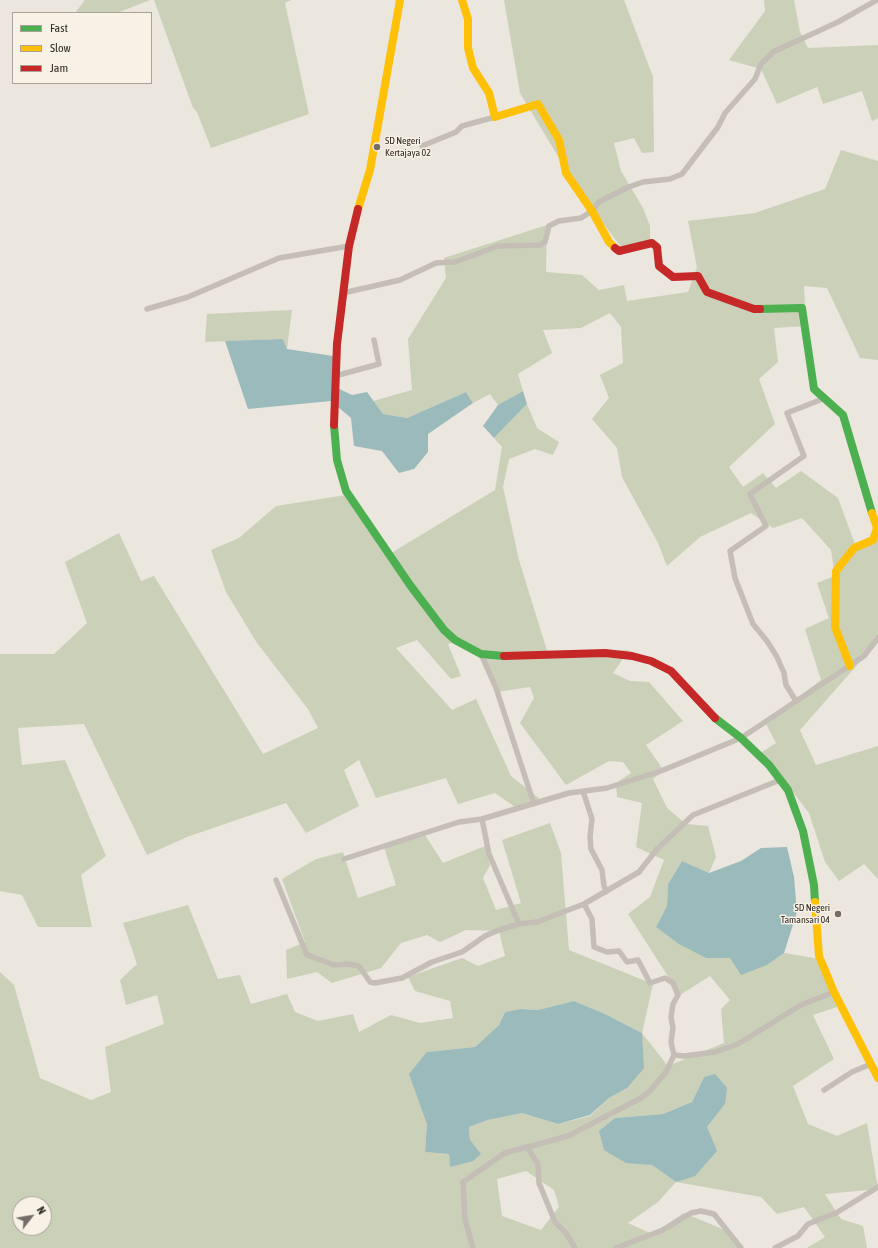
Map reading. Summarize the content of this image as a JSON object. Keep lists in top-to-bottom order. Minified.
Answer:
{"places":["SD Negeri Kertajaya 02","SD Negeri Tamansari 04"],"legend":["Fast","Slow","Jam"],"north":"top right"}
